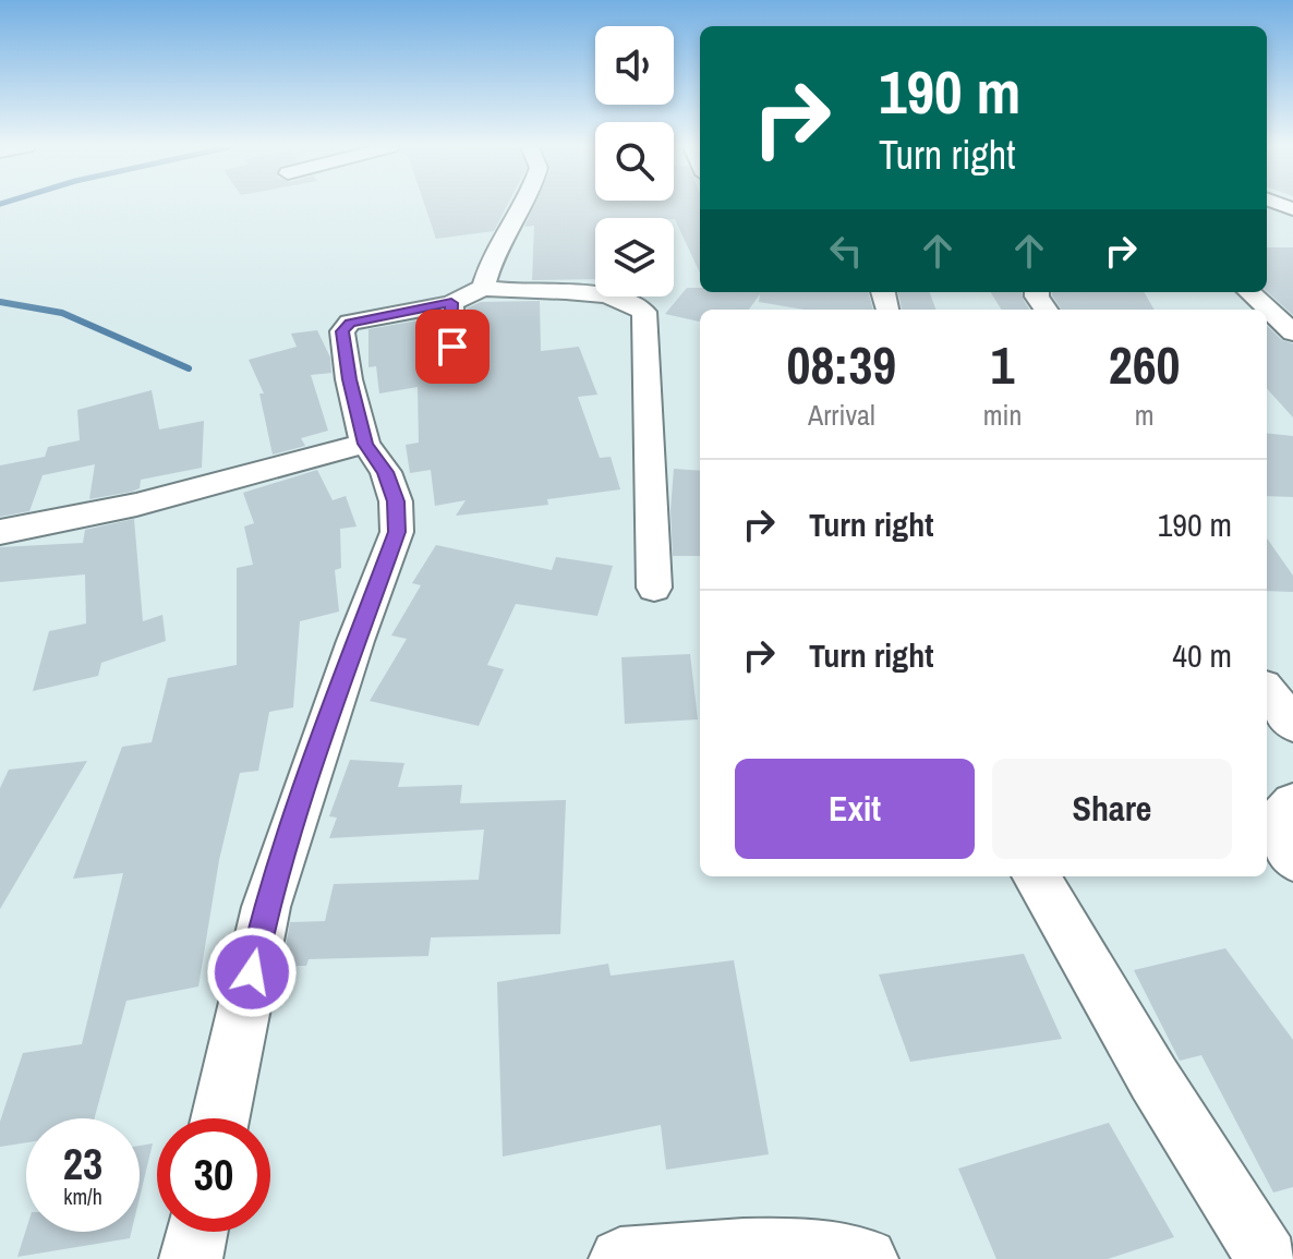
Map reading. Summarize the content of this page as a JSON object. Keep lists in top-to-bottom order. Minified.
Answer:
{"page":{"turn":["190 m","Turn right"],"eta":["08:39","Arrival","1","min","260","m"],"list":[{"name":"Turn right","value":"190 m"},{"name":"Turn right","value":"40 m"}],"buttons":["Exit","Share"],"speed":"23 km/h","limit":"30"}}
